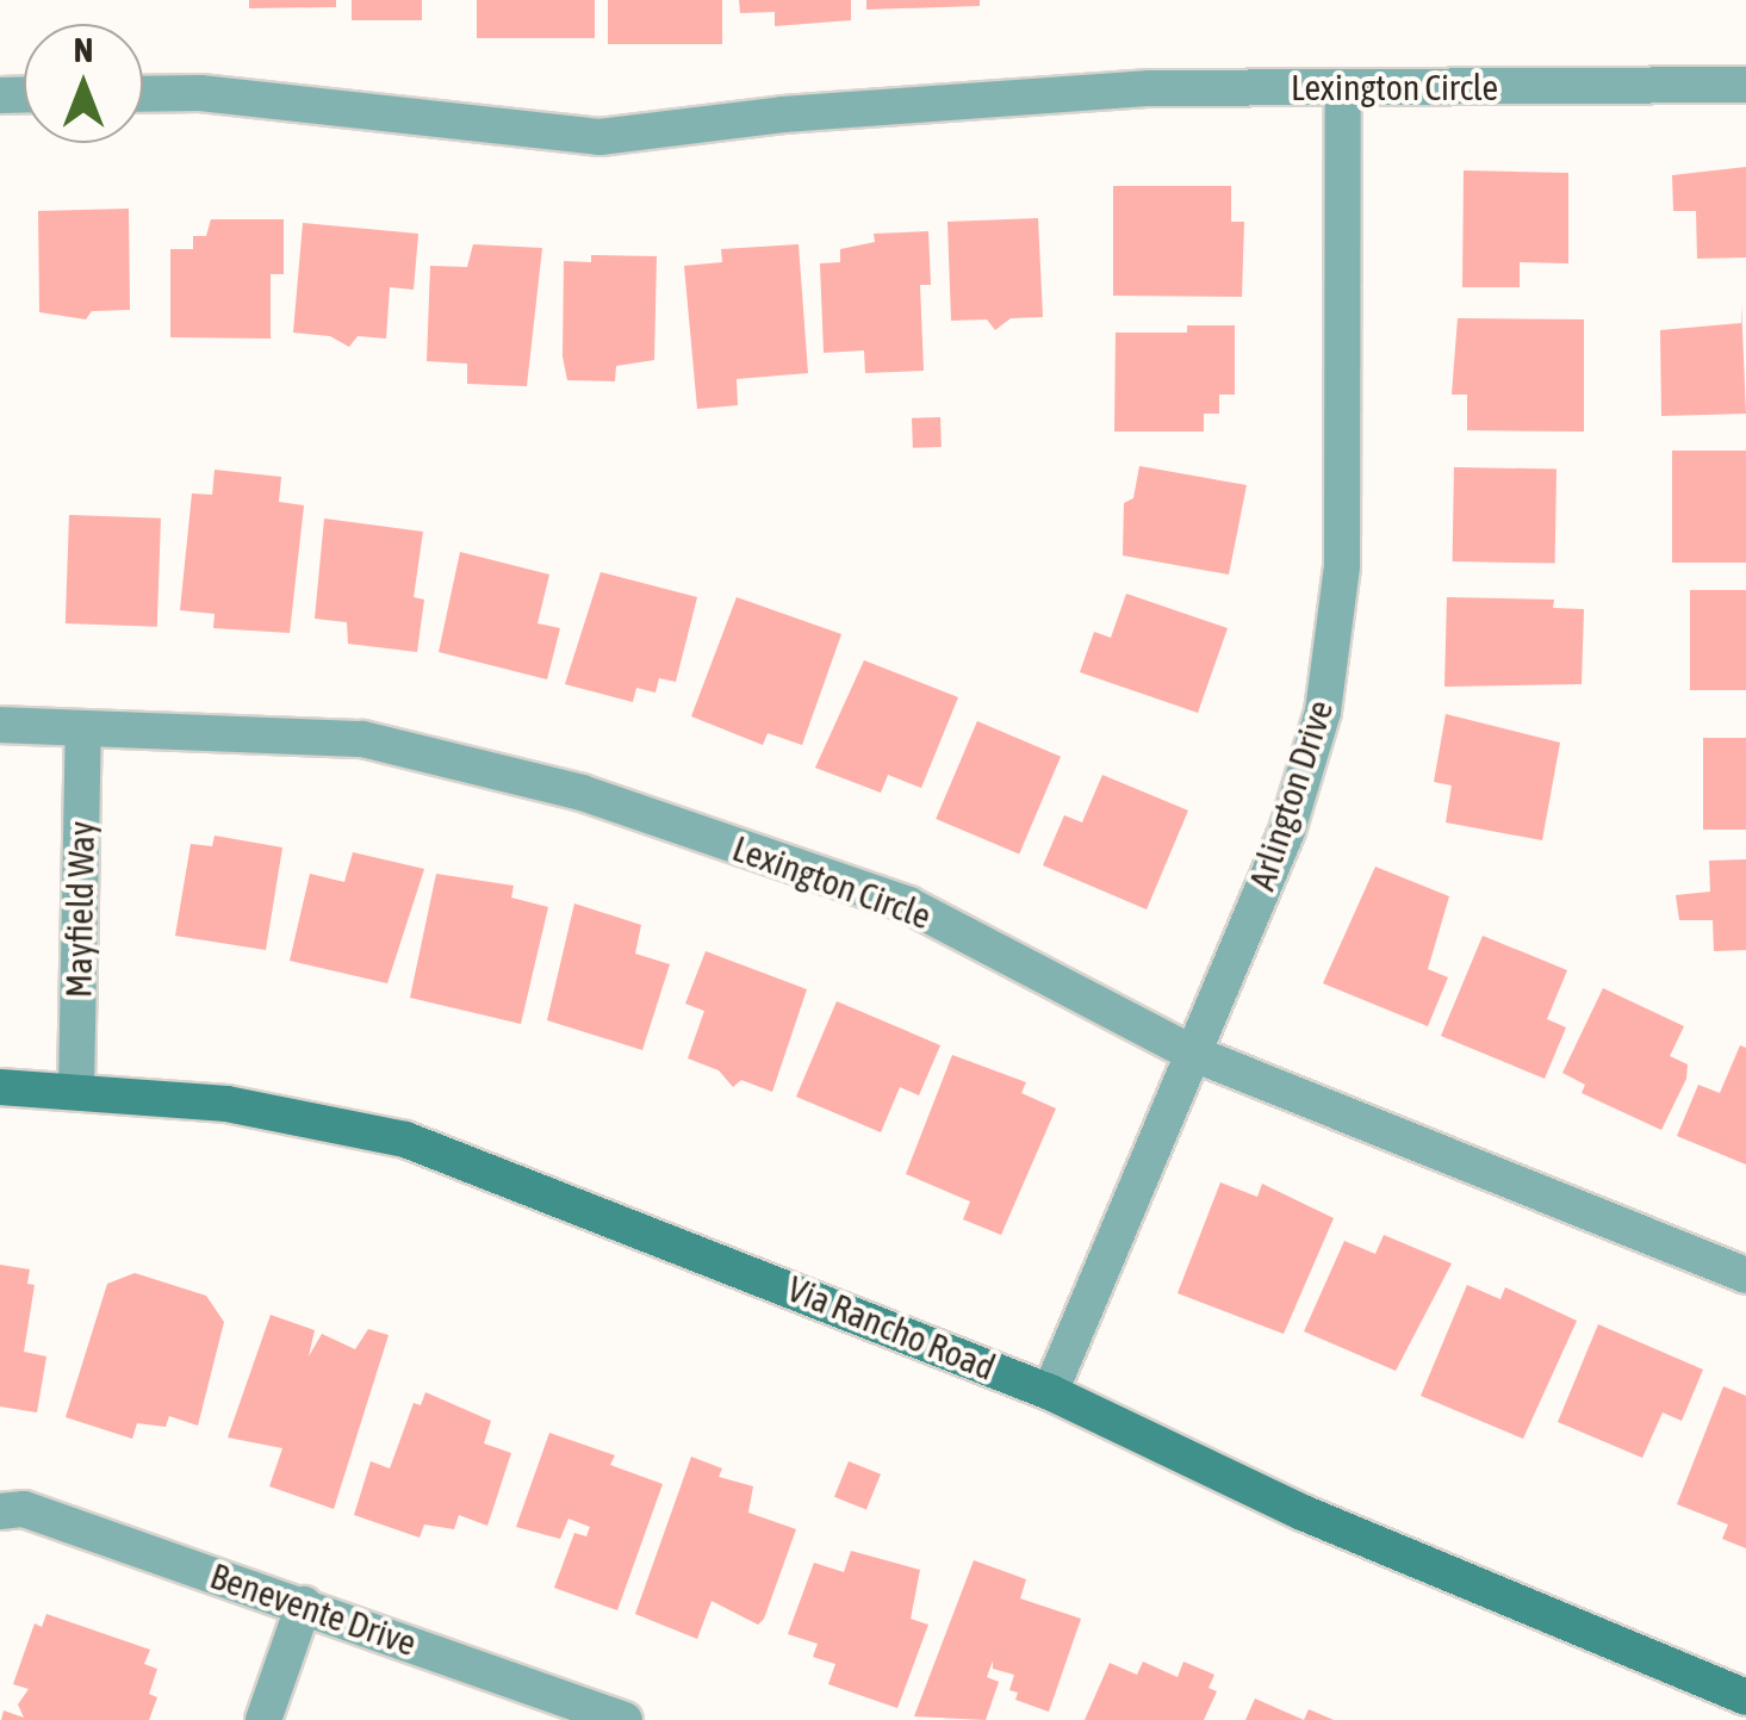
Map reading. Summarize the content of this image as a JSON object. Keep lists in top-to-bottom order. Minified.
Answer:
{"streets":{"street":["Lexington Circle","Arlington Drive","Mayfield Way","Via Rancho Road","Benevente Drive"]},"crossings":[["Lexington Circle","Arlington Drive"],["Lexington Circle","Mayfield Way"],["Arlington Drive","Via Rancho Road"],["Mayfield Way","Via Rancho Road"]],"north":"top"}
